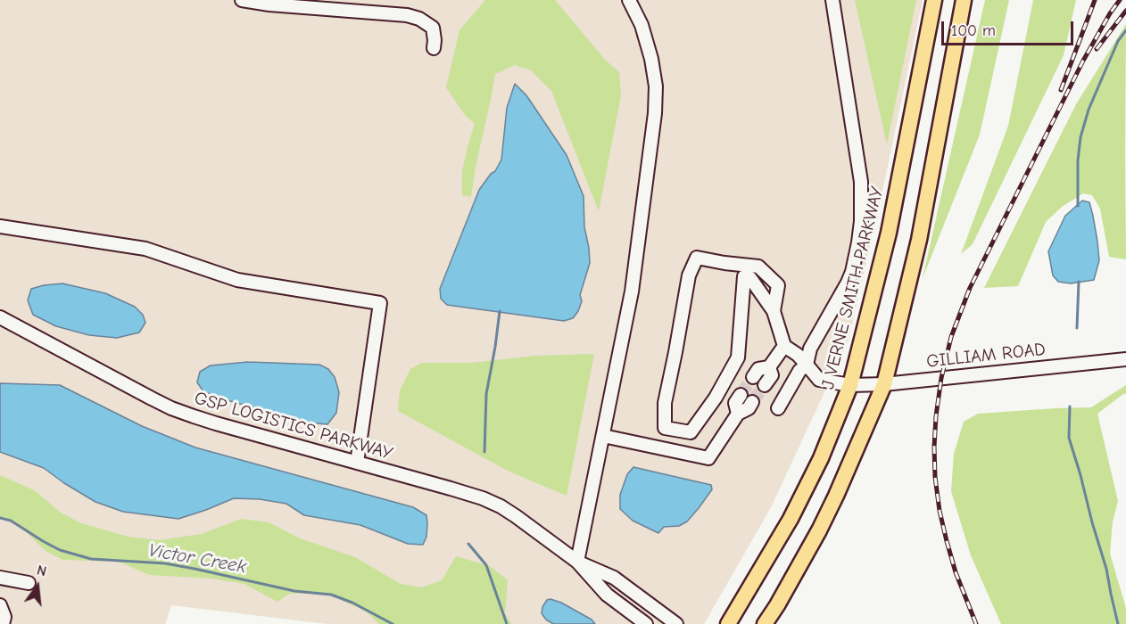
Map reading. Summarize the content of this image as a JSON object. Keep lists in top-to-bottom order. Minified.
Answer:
{"streets":{"main road":["J VERNE SMITH PARKWAY"],"street":["GILLIAM ROAD","GSP LOGISTICS PARKWAY"]},"crossings":[["J VERNE SMITH PARKWAY","GILLIAM ROAD"]],"water":["Victor Creek"],"scale_bar":"100 m","north":"top"}
